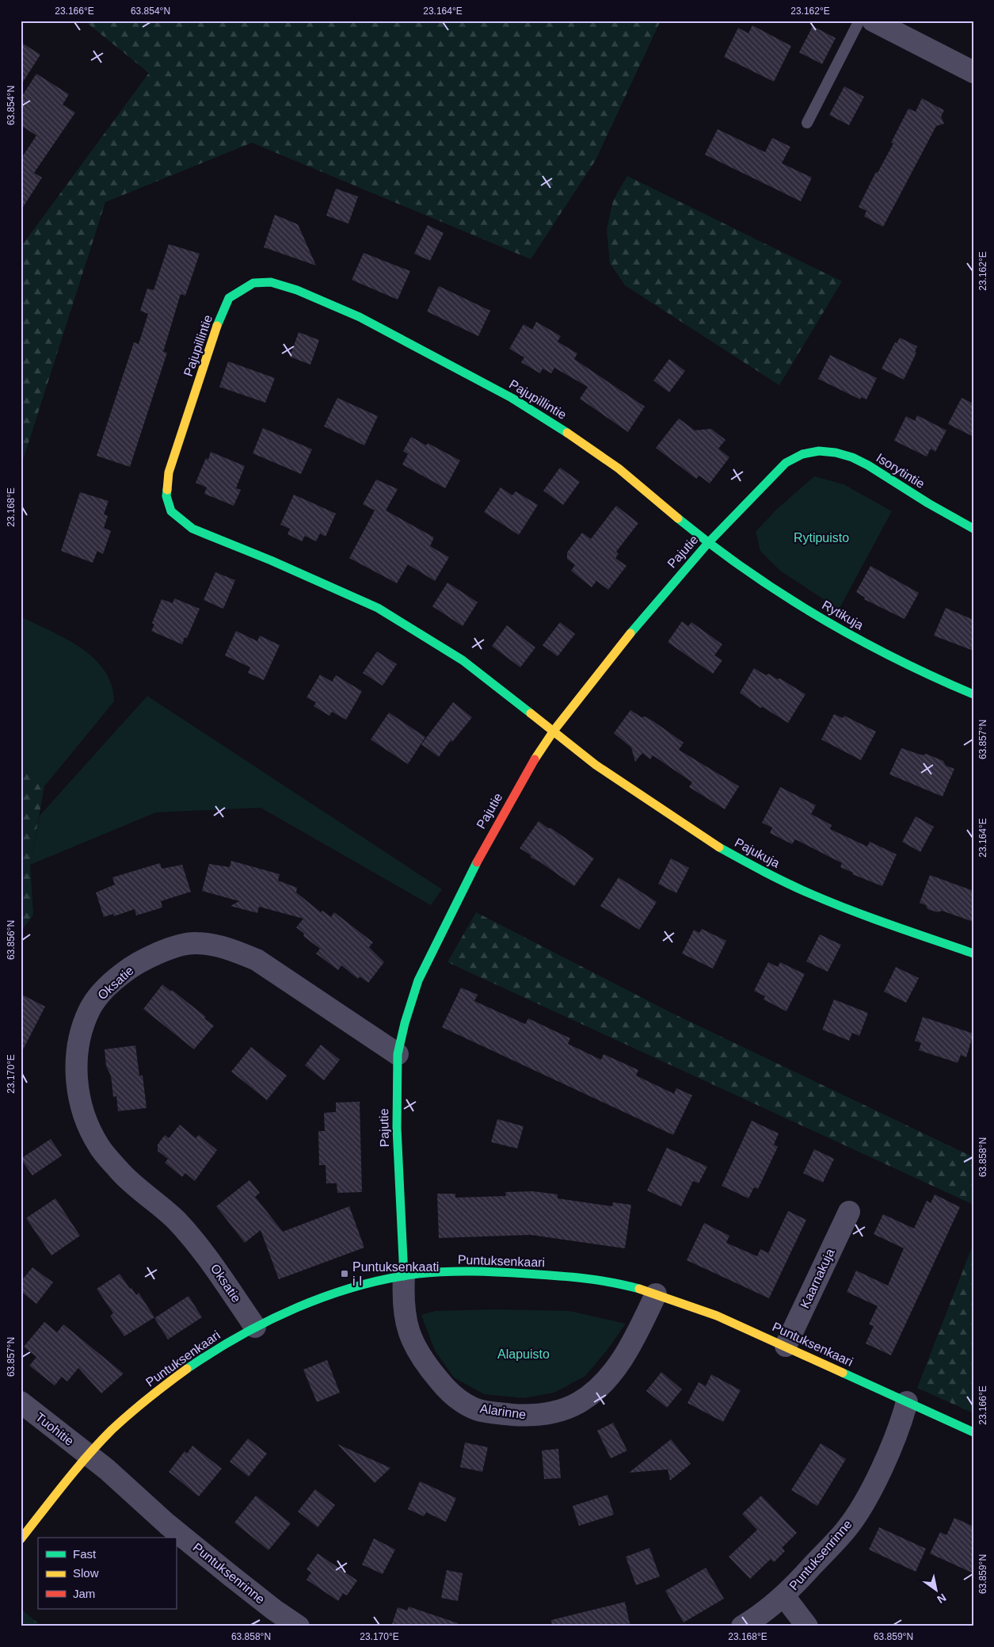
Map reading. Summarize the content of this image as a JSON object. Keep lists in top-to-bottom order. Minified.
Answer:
{"streets":{"street":["Pajupillintie","Isorytintie","Pajutie","Rytikuja","Pajukuja","Oksatie","Puntuksenkaari","Kaarnakuja","Alarinne","Tuohitie","Puntuksenrinne"]},"crossings":[["Pajupillintie","Pajutie"],["Pajupillintie","Rytikuja"],["Pajupillintie","Pajukuja"],["Isorytintie","Pajutie"],["Pajutie","Rytikuja"],["Pajutie","Pajukuja"],["Pajutie","Oksatie"],["Pajutie","Puntuksenkaari"],["Pajutie","Alarinne"],["Oksatie","Puntuksenkaari"],["Puntuksenkaari","Kaarnakuja"],["Puntuksenkaari","Alarinne"],["Puntuksenkaari","Tuohitie"],["Puntuksenkaari","Puntuksenrinne"],["Tuohitie","Puntuksenrinne"]],"parks":["Rytipuisto","Alapuisto"],"places":{"transit":["Puntuksenkaati i I"]},"legend":["Fast","Slow","Jam"],"north":"bottom right","coordinates":["23.166°E","63.854°N","23.164°E","23.162°E","23.168°E","63.857°N","63.856°N","23.170°E","63.858°N","63.859°N"]}
